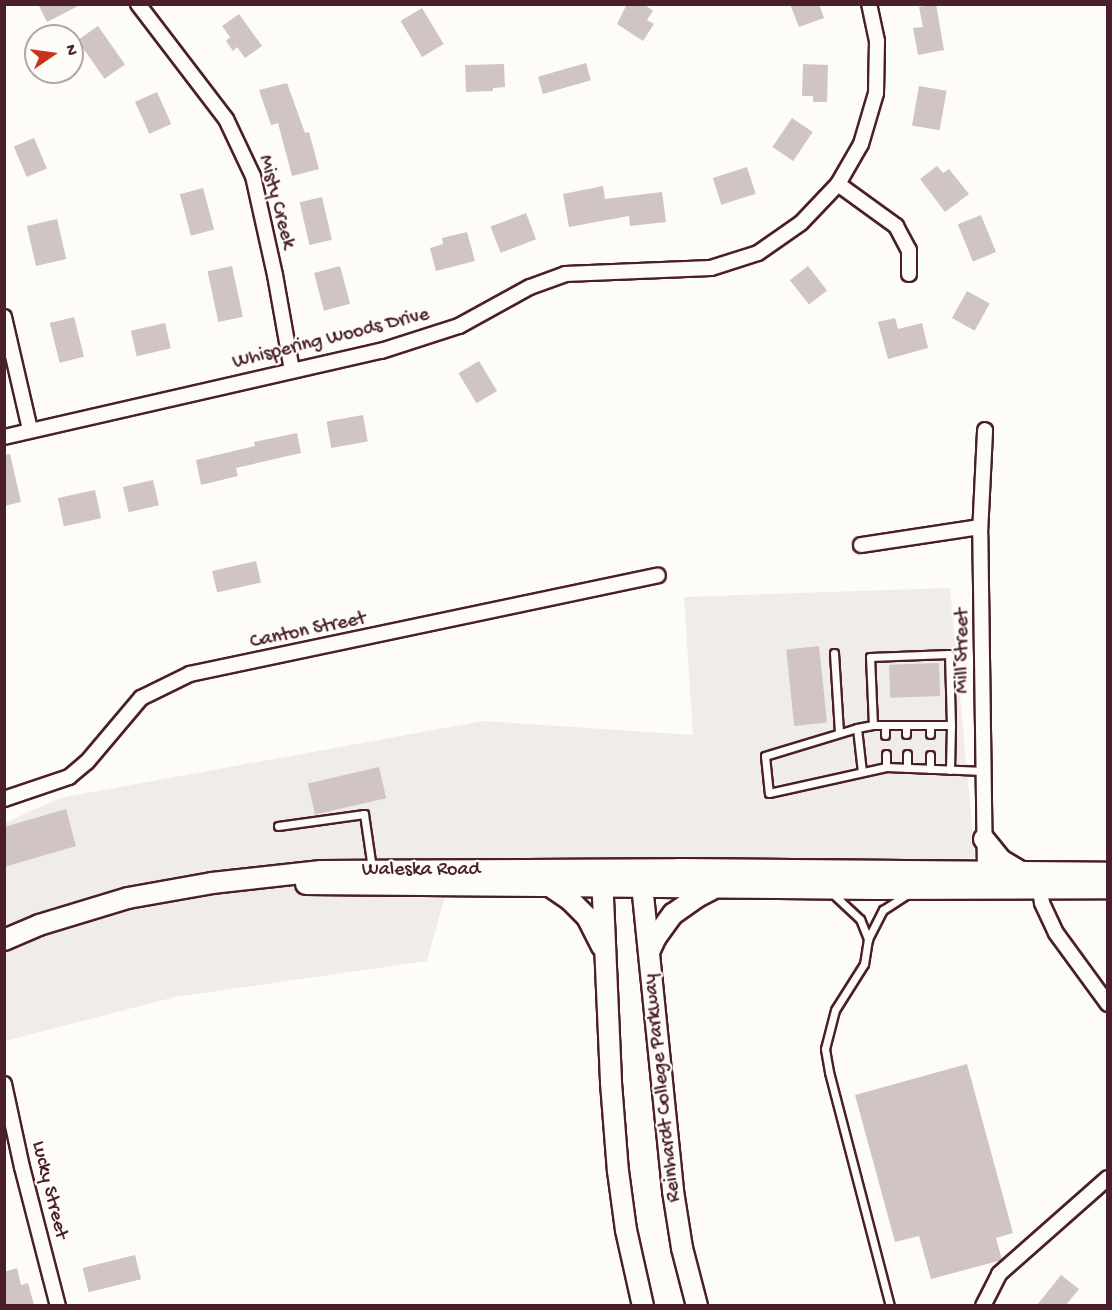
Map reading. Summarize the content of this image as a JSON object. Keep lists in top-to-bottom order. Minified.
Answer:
{"streets":{"main road":["Waleska Road","Reinhardt College Parkway"],"street":["Misty Creek","Whispering Woods Drive","Canton Street","Mill Street","Lucky Street"]},"crossings":[["Misty Creek","Whispering Woods Drive"]],"north":"right"}
